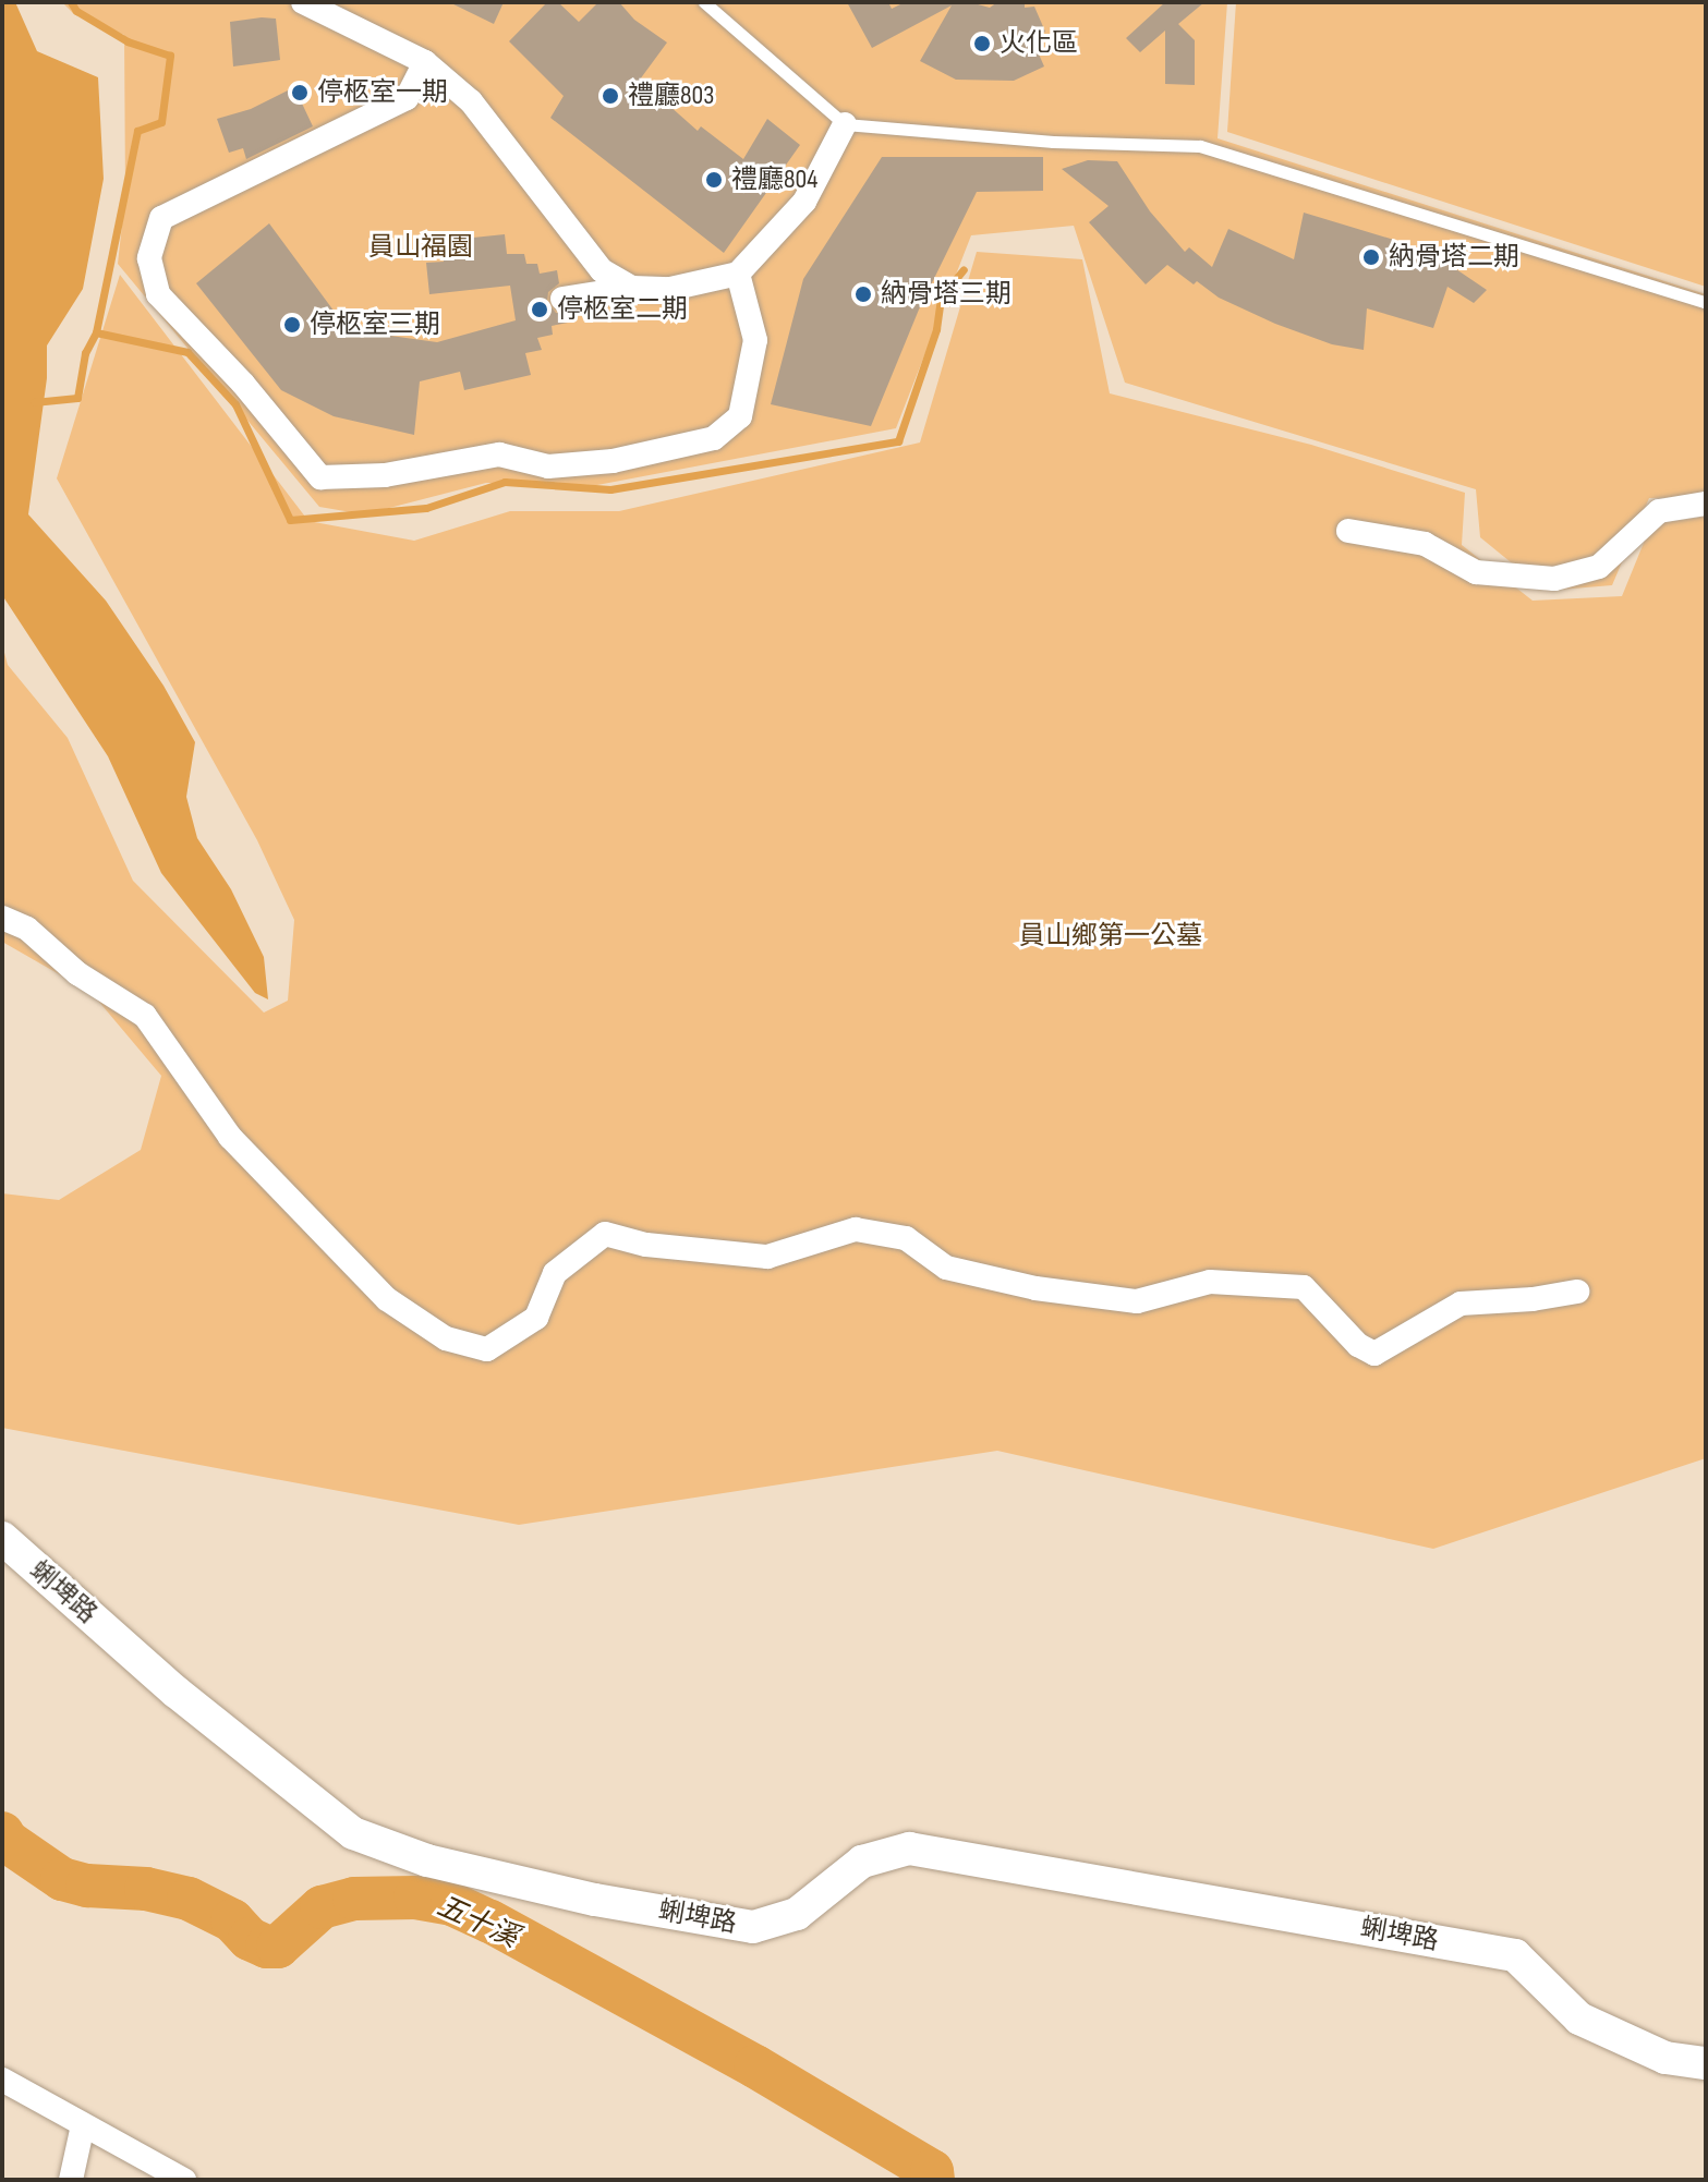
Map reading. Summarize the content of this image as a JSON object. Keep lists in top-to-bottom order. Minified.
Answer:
{"streets":{"street":["蜊埤路"]},"water":["五十溪"],"parks":["員山福園","員山鄉第一公墓"],"places":["火化區","停柩室一期","禮廳803","禮廳804","納骨塔二期","納骨塔三期","停柩室二期","停柩室三期"]}
